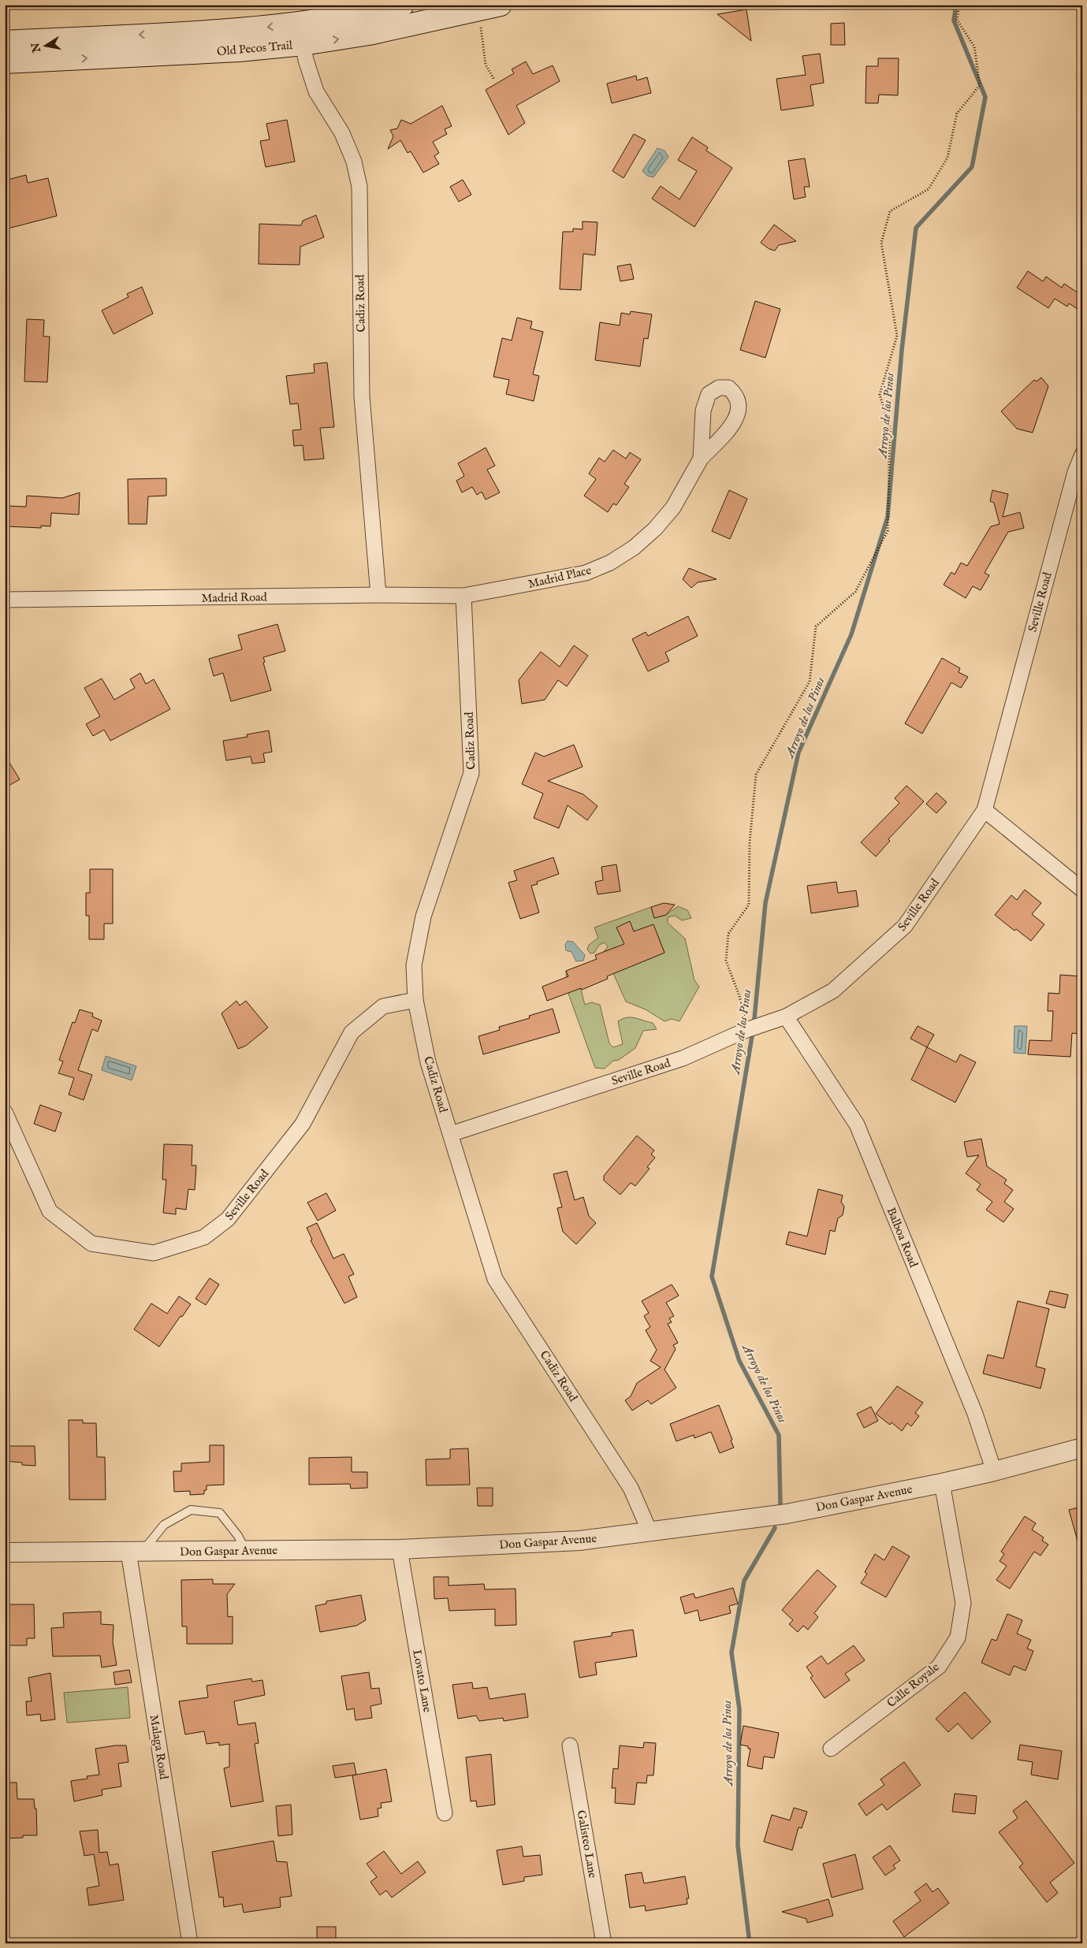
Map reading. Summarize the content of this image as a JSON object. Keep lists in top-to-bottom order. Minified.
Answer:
{"streets":{"main road":["Old Pecos Trail"],"street":["Cadiz Road","Madrid Place","Madrid Road","Seville Road","Balboa Road","Don Gaspar Avenue","Lovato Lane","Calle Royale","Malaga Road","Galisteo Lane"]},"crossings":[["Old Pecos Trail","Cadiz Road"],["Cadiz Road","Madrid Place"],["Cadiz Road","Madrid Road"],["Cadiz Road","Seville Road"],["Cadiz Road","Don Gaspar Avenue"],["Madrid Place","Madrid Road"],["Seville Road","Balboa Road"],["Balboa Road","Don Gaspar Avenue"],["Don Gaspar Avenue","Lovato Lane"],["Don Gaspar Avenue","Calle Royale"],["Don Gaspar Avenue","Malaga Road"]],"water":["Arroyo de los Pinos"],"north":"left"}
